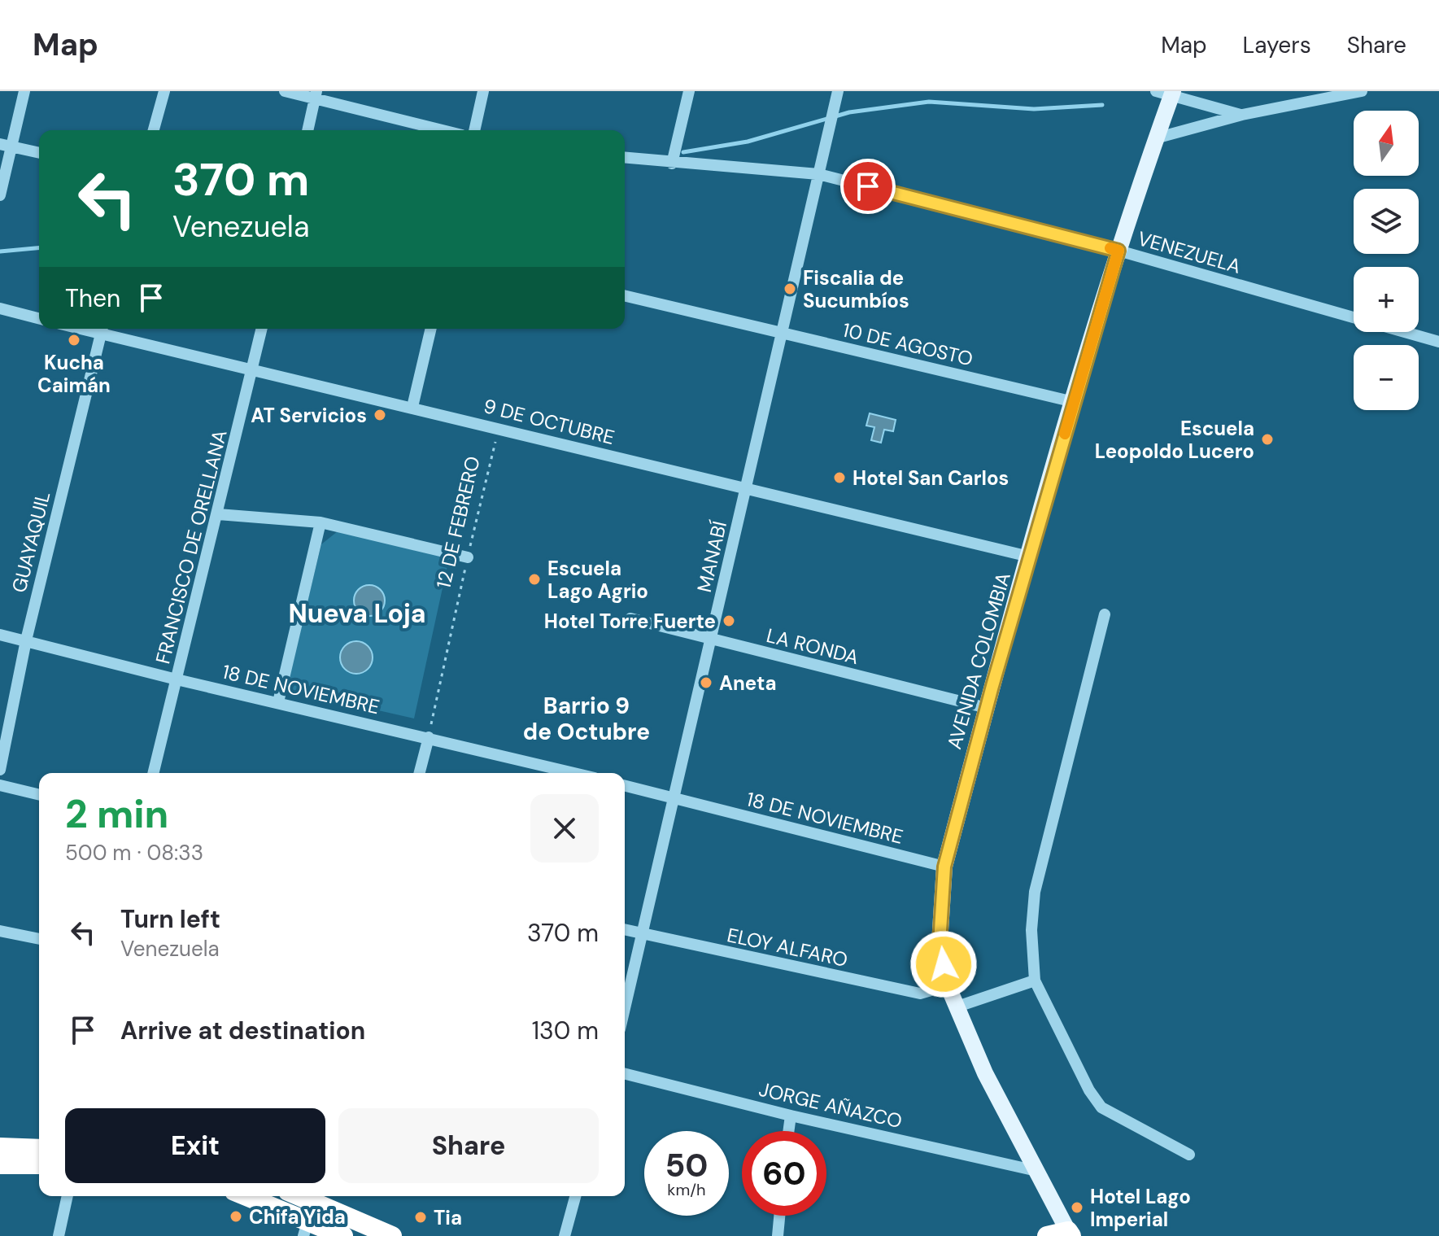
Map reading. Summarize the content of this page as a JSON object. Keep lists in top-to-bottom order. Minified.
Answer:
{"streets":{"main road":["AVENIDA COLOMBIA"],"street":["VENEZUELA","10 DE AGOSTO","9 DE OCTUBRE","GUAYAQUIL","FRANCISCO DE ORELLANA","MANABÍ","LA RONDA","18 DE NOVIEMBRE","ELOY ALFARO","JORGE AÑAZCO"],"path":["12 DE FEBRERO"]},"crossings":[["VENEZUELA","MANABÍ"],["VENEZUELA","AVENIDA COLOMBIA"],["10 DE AGOSTO","MANABÍ"],["10 DE AGOSTO","AVENIDA COLOMBIA"],["9 DE OCTUBRE","12 DE FEBRERO"],["9 DE OCTUBRE","GUAYAQUIL"],["9 DE OCTUBRE","FRANCISCO DE ORELLANA"],["9 DE OCTUBRE","MANABÍ"],["9 DE OCTUBRE","AVENIDA COLOMBIA"],["12 DE FEBRERO","18 DE NOVIEMBRE"],["GUAYAQUIL","18 DE NOVIEMBRE"],["FRANCISCO DE ORELLANA","18 DE NOVIEMBRE"],["MANABÍ","LA RONDA"],["MANABÍ","18 DE NOVIEMBRE"],["MANABÍ","ELOY ALFARO"],["LA RONDA","AVENIDA COLOMBIA"],["AVENIDA COLOMBIA","18 DE NOVIEMBRE"],["AVENIDA COLOMBIA","ELOY ALFARO"],["AVENIDA COLOMBIA","JORGE AÑAZCO"]],"districts":["Nueva Loja","Barrio 9 de Octubre"],"places":["Fiscalia de Sucumbíos","Kucha Caimán","AT Servicios","Escuela Leopoldo Lucero","Hotel San Carlos","Escuela Lago Agrio","Hotel Torre Fuerte","Aneta","Hotel Lago Imperial","Chifa Yida","Tia"],"north":"top","page":{"header":"Map","nav":["Map","Layers","Share"],"map_buttons":["+","−"],"turn":["370 m","Venezuela"],"then":"Then","heading":["2 min","500 m · 08:33"],"list":[{"name":"Turn left","note":"Venezuela","value":"370 m"},{"name":"Arrive at destination","value":"130 m"}],"buttons":["Exit","Share"],"speed":"50 km/h","limit":"60"}}
